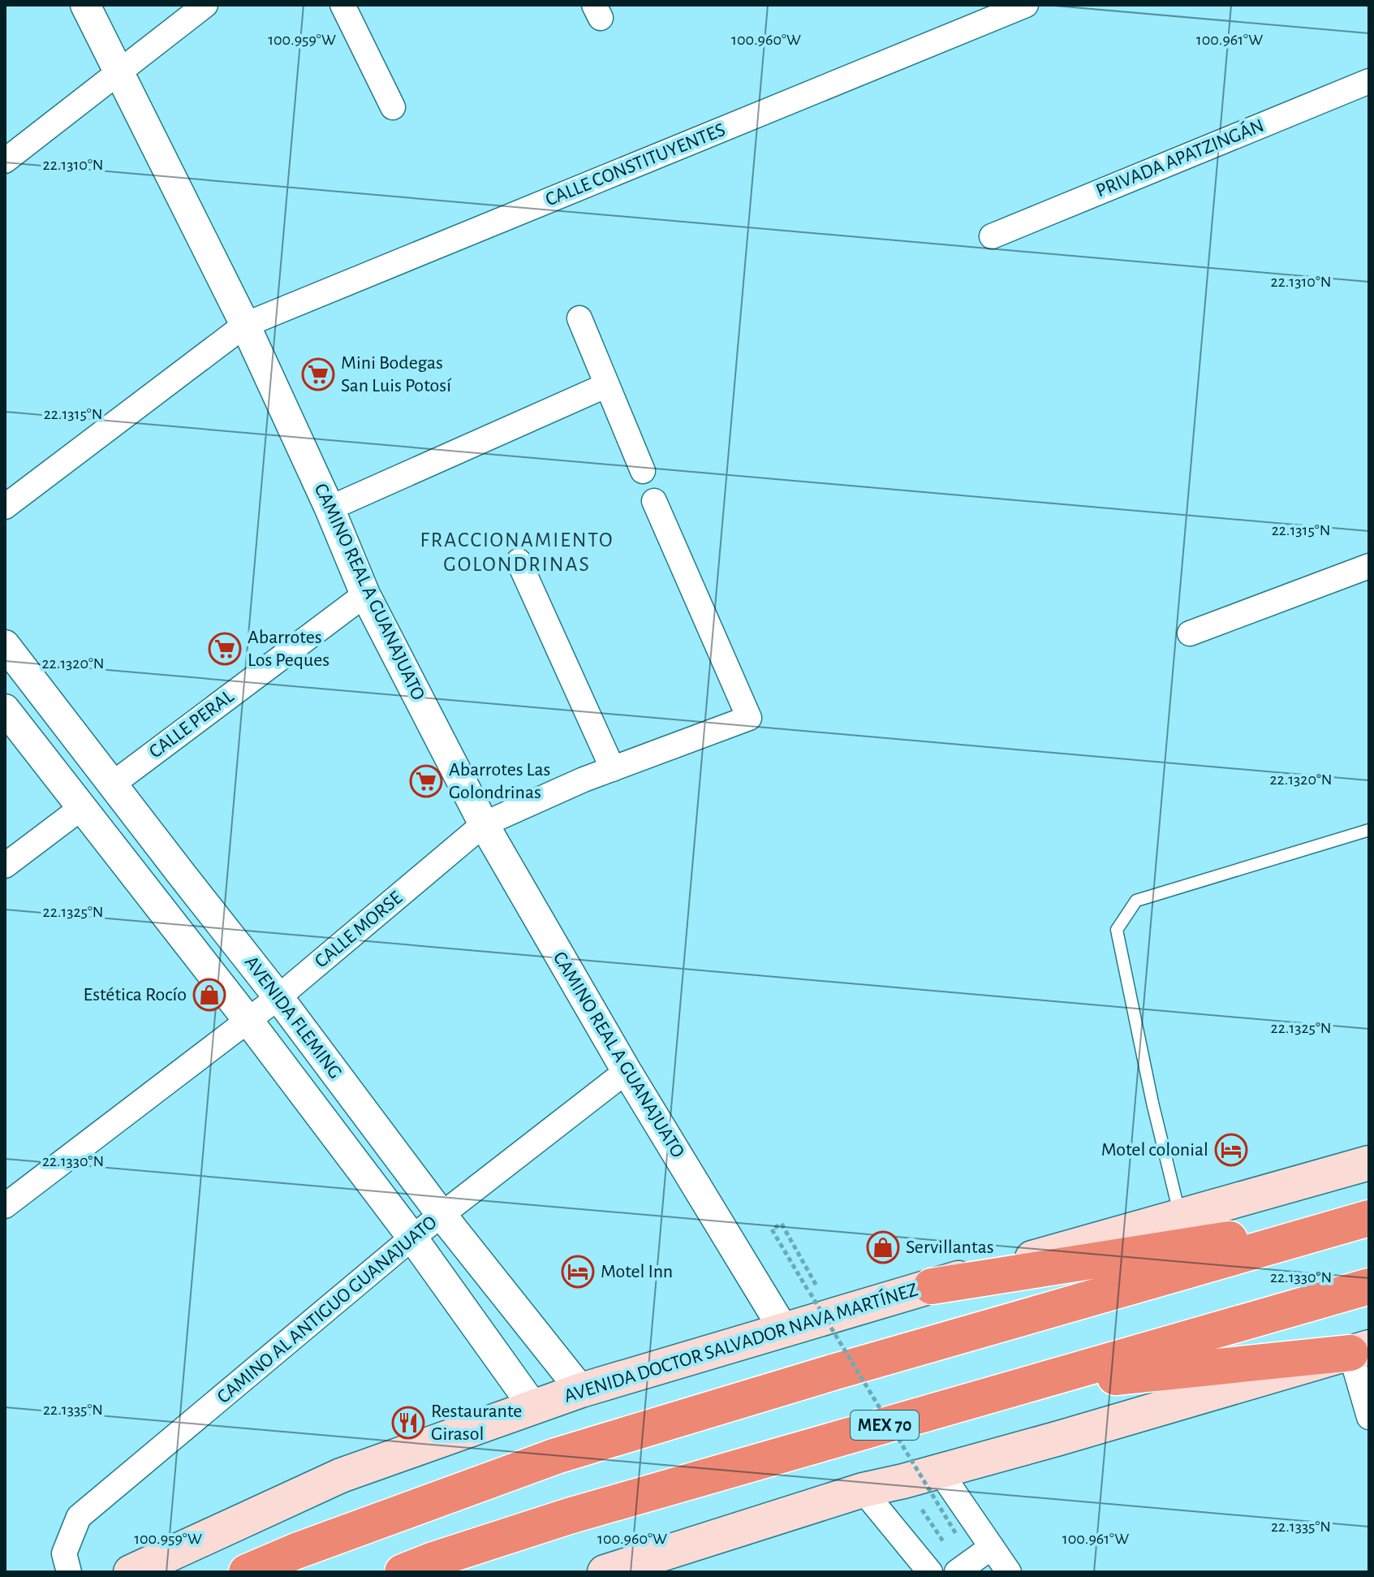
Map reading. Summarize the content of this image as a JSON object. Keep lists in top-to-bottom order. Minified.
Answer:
{"streets":{"highway":["MEX 70"],"main road":["AVENIDA DOCTOR SALVADOR NAVA MARTÍNEZ"],"street":["PRIVADA APATZINGÁN","CALLE CONSTITUYENTES","CAMINO REAL A GUANAJUATO","CALLE PERAL","CALLE MORSE","AVENIDA FLEMING","CAMINO AL ANTIGUO GUANAJUATO"]},"crossings":[["CALLE CONSTITUYENTES","CAMINO REAL A GUANAJUATO"],["CAMINO REAL A GUANAJUATO","CALLE PERAL"],["CAMINO REAL A GUANAJUATO","CALLE MORSE"],["CAMINO REAL A GUANAJUATO","CAMINO AL ANTIGUO GUANAJUATO"],["CAMINO REAL A GUANAJUATO","AVENIDA DOCTOR SALVADOR NAVA MARTÍNEZ"],["CALLE PERAL","AVENIDA FLEMING"],["CALLE MORSE","AVENIDA FLEMING"],["AVENIDA FLEMING","CAMINO AL ANTIGUO GUANAJUATO"],["AVENIDA FLEMING","AVENIDA DOCTOR SALVADOR NAVA MARTÍNEZ"]],"districts":["FRACCIONAMIENTO GOLONDRINAS"],"places":{"supermarket":["Mini Bodegas San Luis Potosí","Abarrotes Los Peques","Abarrotes Las Golondrinas"],"shop":["Estética Rocío","Servillantas"],"hotel":["Motel colonial","Motel Inn"],"restaurant":["Restaurante Girasol"]},"coordinates":["100.959°W","100.961°W","100.960°W","22.1310°N","22.1315°N","22.1320°N","22.1325°N","22.1330°N","22.1335°N"]}
